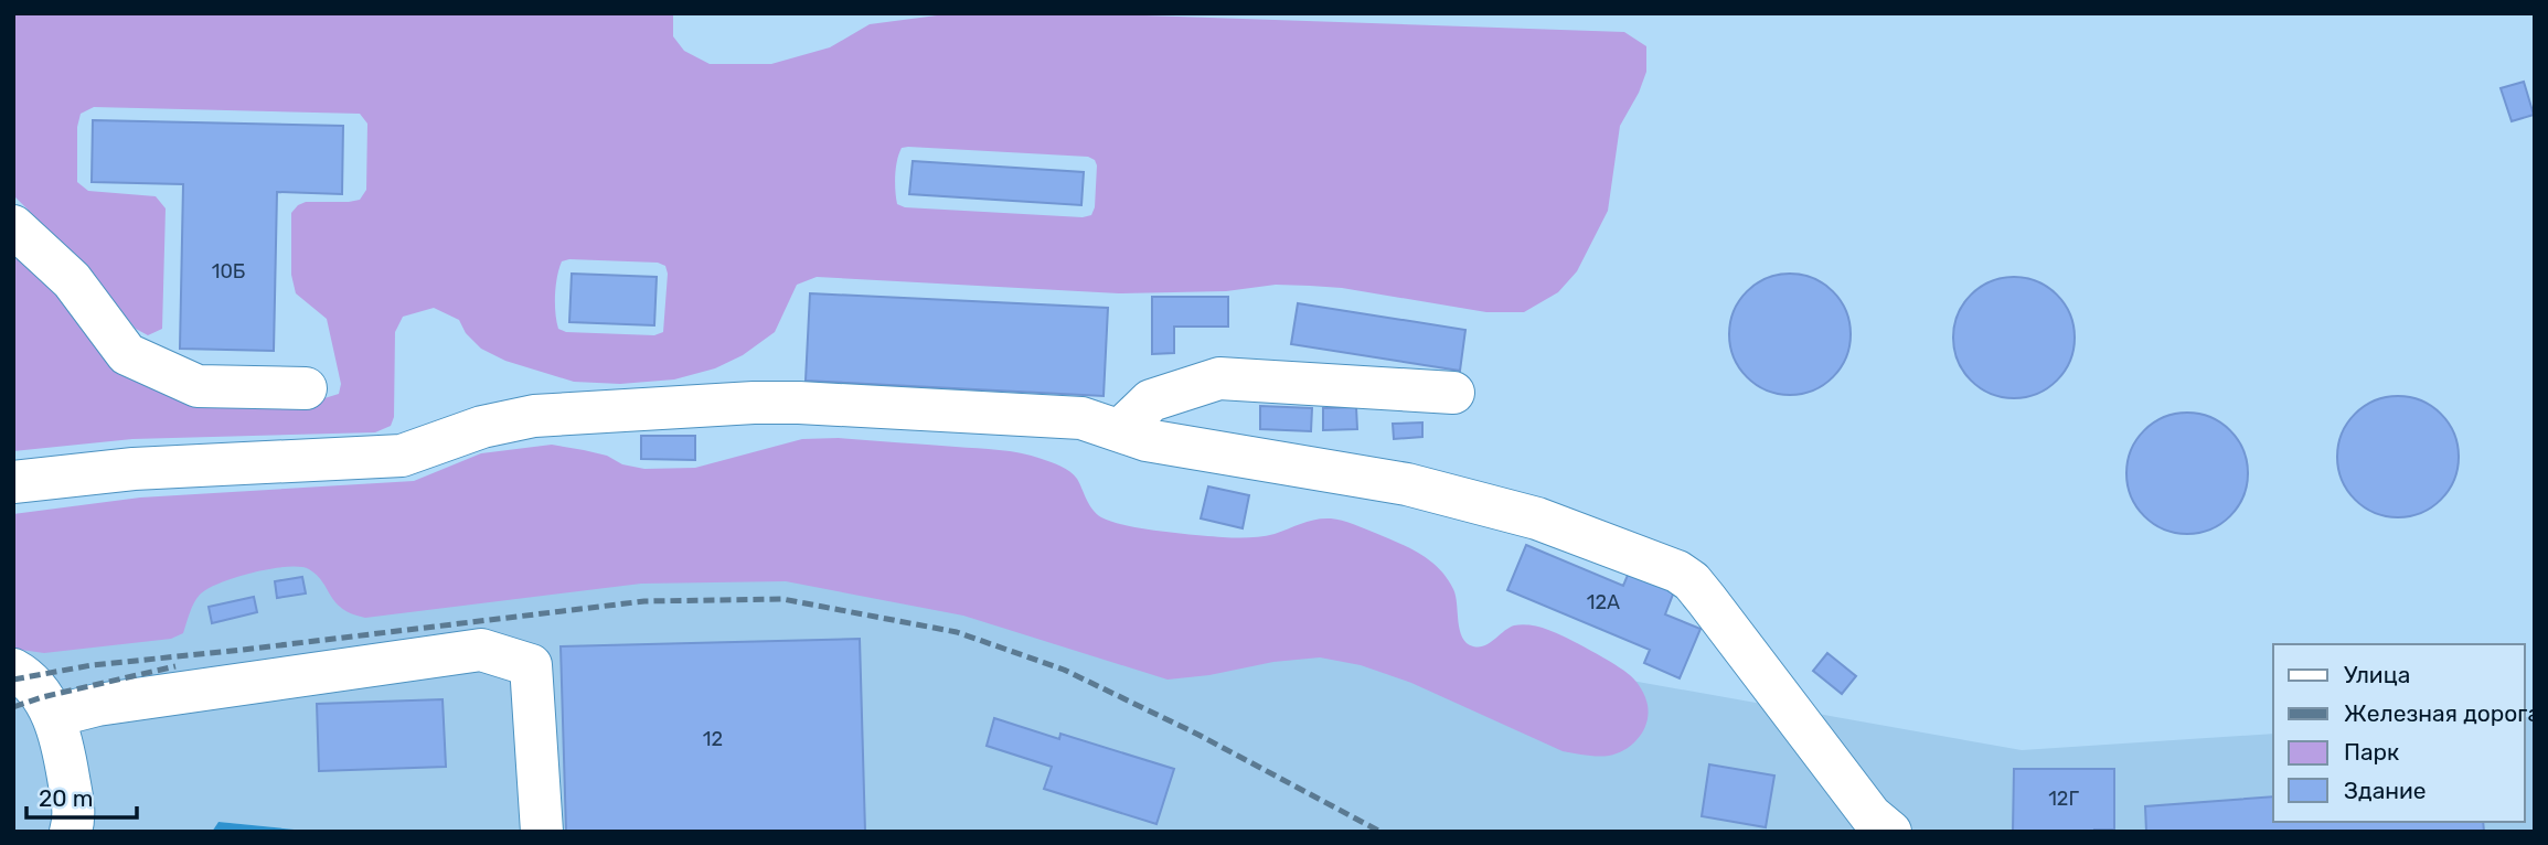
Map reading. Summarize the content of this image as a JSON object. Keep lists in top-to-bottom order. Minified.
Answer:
{"house_numbers":["10Б","12А","12","12Г"],"legend":["Улица","Железная дорога","Парк","Здание"],"scale_bar":"20 m"}
